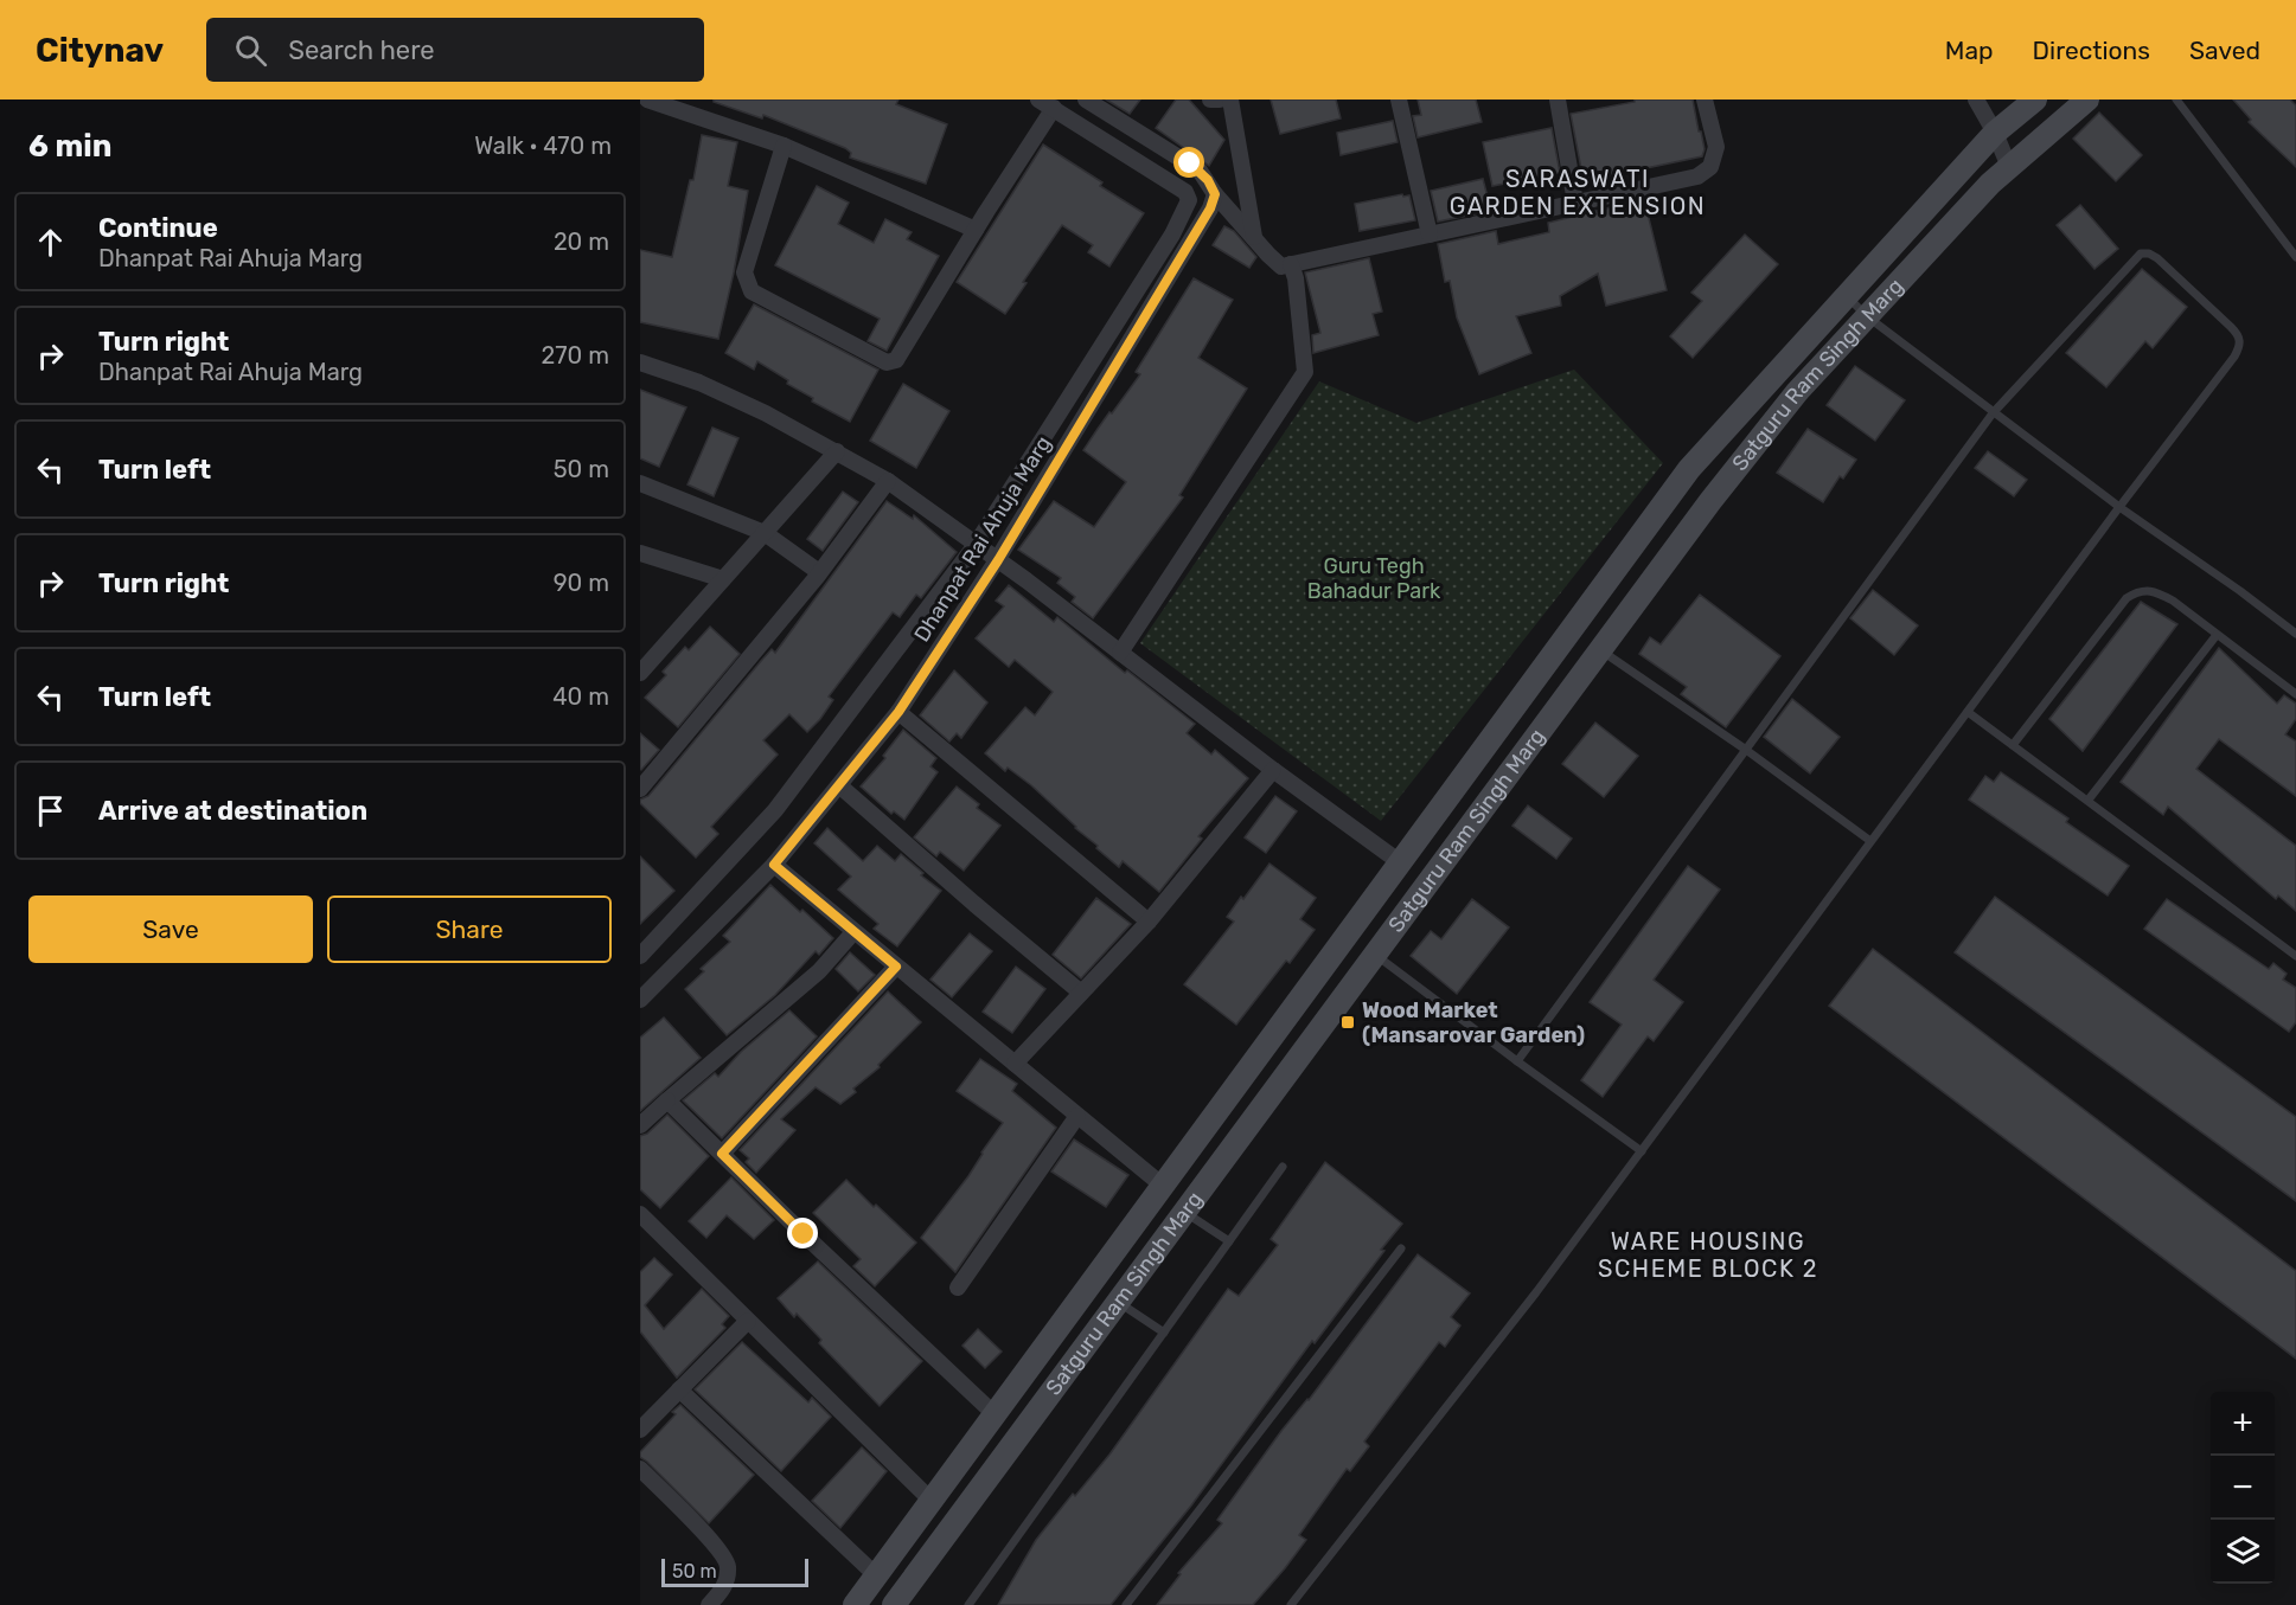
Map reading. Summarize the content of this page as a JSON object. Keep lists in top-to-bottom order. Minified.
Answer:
{"streets":{"main road":["Satguru Ram Singh Marg"],"street":["Dhanpat Rai Ahuja Marg"]},"districts":["SARASWATI GARDEN EXTENSION","WARE HOUSING SCHEME BLOCK 2"],"parks":["Guru Tegh Bahadur Park"],"places":{"transit":["Wood Market (Mansarovar Garden)"]},"scale_bar":"50 m","page":{"header":"Citynav","search":"Search here","nav":["Map","Directions","Saved"],"heading":["6 min","Walk · 470 m"],"list":[["Continue","Dhanpat Rai Ahuja Marg","20 m"],["Turn right","Dhanpat Rai Ahuja Marg","270 m"],["Turn left","50 m"],["Turn right","90 m"],["Turn left","40 m"],"Arrive at destination"],"buttons":["Save","Share"],"map_buttons":["+","−"],"scale":"50 m"}}
